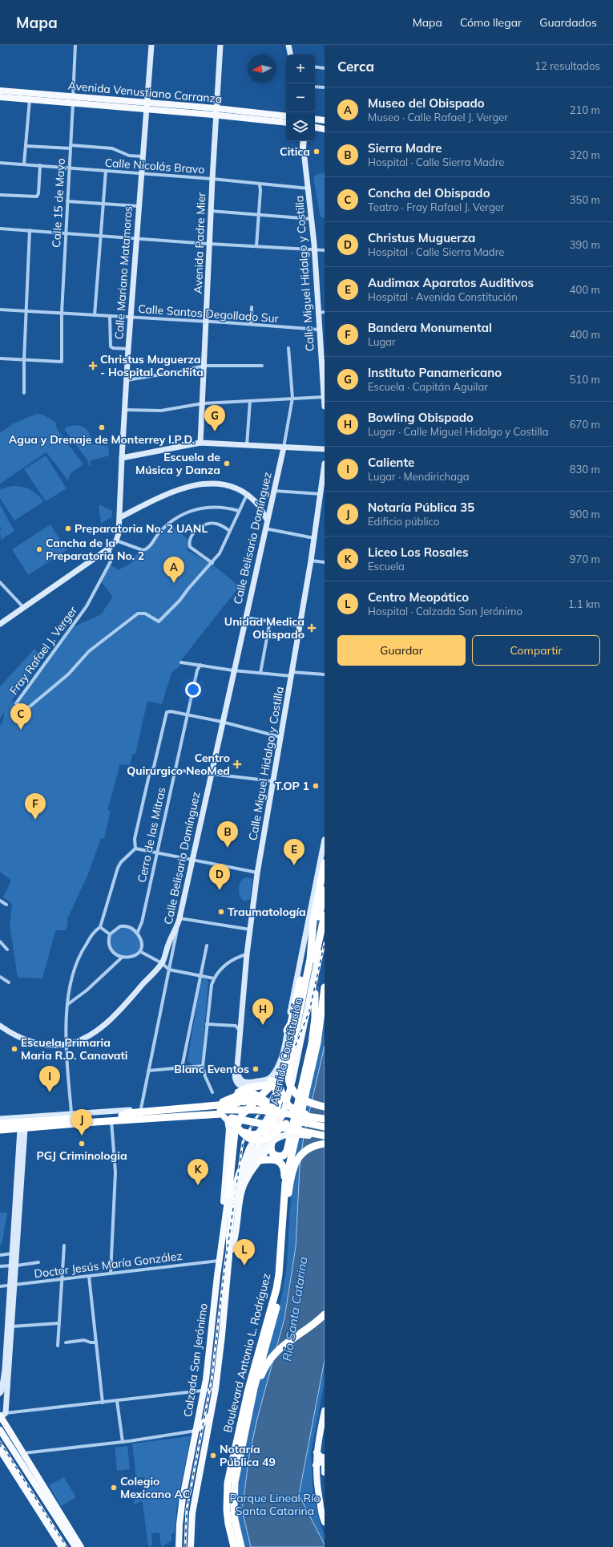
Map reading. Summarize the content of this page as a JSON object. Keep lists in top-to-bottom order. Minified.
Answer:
{"streets":{"highway":["Avenida Constitución","Boulevard Antonio L. Rodríguez"],"main road":["Avenida Venustiano Carranza","Calzada San Jerónimo"],"street":["Calle Nicolás Bravo","Calle 15 de Mayo","Avenida Padre Mier","Calle Mariano Matamoros","Calle Miguel Hidalgo y Costilla","Calle Santos Degollado Sur","Calle Belisario Domínguez","Fray Rafael J. Verger","Cerro de las Mitras","Doctor Jesús María González"]},"crossings":[["Avenida Venustiano Carranza","Calle 15 de Mayo"],["Avenida Venustiano Carranza","Avenida Padre Mier"],["Avenida Venustiano Carranza","Calle Mariano Matamoros"],["Calle Nicolás Bravo","Calle 15 de Mayo"],["Calle Nicolás Bravo","Avenida Padre Mier"],["Calle Nicolás Bravo","Calle Mariano Matamoros"],["Calle Nicolás Bravo","Calle Miguel Hidalgo y Costilla"],["Calle 15 de Mayo","Calle Santos Degollado Sur"],["Avenida Padre Mier","Calle Santos Degollado Sur"],["Calle Mariano Matamoros","Calle Santos Degollado Sur"],["Calle Miguel Hidalgo y Costilla","Calle Santos Degollado Sur"],["Calle Miguel Hidalgo y Costilla","Avenida Constitución"],["Avenida Constitución","Calzada San Jerónimo"],["Doctor Jesús María González","Calzada San Jerónimo"]],"water":["Río Santa Catarina"],"parks":["Parque Lineal Río Santa Catarina"],"places":{"other":["Citica","Agua y Drenaje de Monterrey I.P.D.","Escuela de Música y Danza","Preparatoria No. 2 UANL","Cancha de la Preparatoria No. 2","T.OP 1","Traumatología","Escuela Primaria Maria R.D. Canavati","Blanc Eventos","PGJ Criminologia","Notaría Pública 49","Colegio Mexicano AC"],"health":["Christus Muguerza - Hospital Conchita","Unidad Medica Obispado","Centro Quirurgico NeoMed"]},"north":"left","page":{"header":"Mapa","nav":["Mapa","Cómo llegar","Guardados"],"heading":["Cerca","12 resultados"],"map_buttons":["+","−"],"list":[{"mark":"A","name":"Museo del Obispado","note":"Museo · Calle Rafael J. Verger","value":"210 m"},{"mark":"B","name":"Sierra Madre","note":"Hospital · Calle Sierra Madre","value":"320 m"},{"mark":"C","name":"Concha del Obispado","note":"Teatro · Fray Rafael J. Verger","value":"350 m"},{"mark":"D","name":"Christus Muguerza","note":"Hospital · Calle Sierra Madre","value":"390 m"},{"mark":"E","name":"Audimax Aparatos Auditivos","note":"Hospital · Avenida Constitución","value":"400 m"},{"mark":"F","name":"Bandera Monumental","note":"Lugar","value":"400 m"},{"mark":"G","name":"Instituto Panamericano","note":"Escuela · Capitán Aguilar","value":"510 m"},{"mark":"H","name":"Bowling Obispado","note":"Lugar · Calle Miguel Hidalgo y Costilla","value":"670 m"},{"mark":"I","name":"Caliente","note":"Lugar · Mendirichaga","value":"830 m"},{"mark":"J","name":"Notaría Pública 35","note":"Edificio público","value":"900 m"},{"mark":"K","name":"Liceo Los Rosales","note":"Escuela","value":"970 m"},{"mark":"L","name":"Centro Meopático","note":"Hospital · Calzada San Jerónimo","value":"1.1 km"}],"pins":["G","A","C","F","B","E","D","H","I","J","K","L"],"buttons":["Guardar","Compartir"]}}
